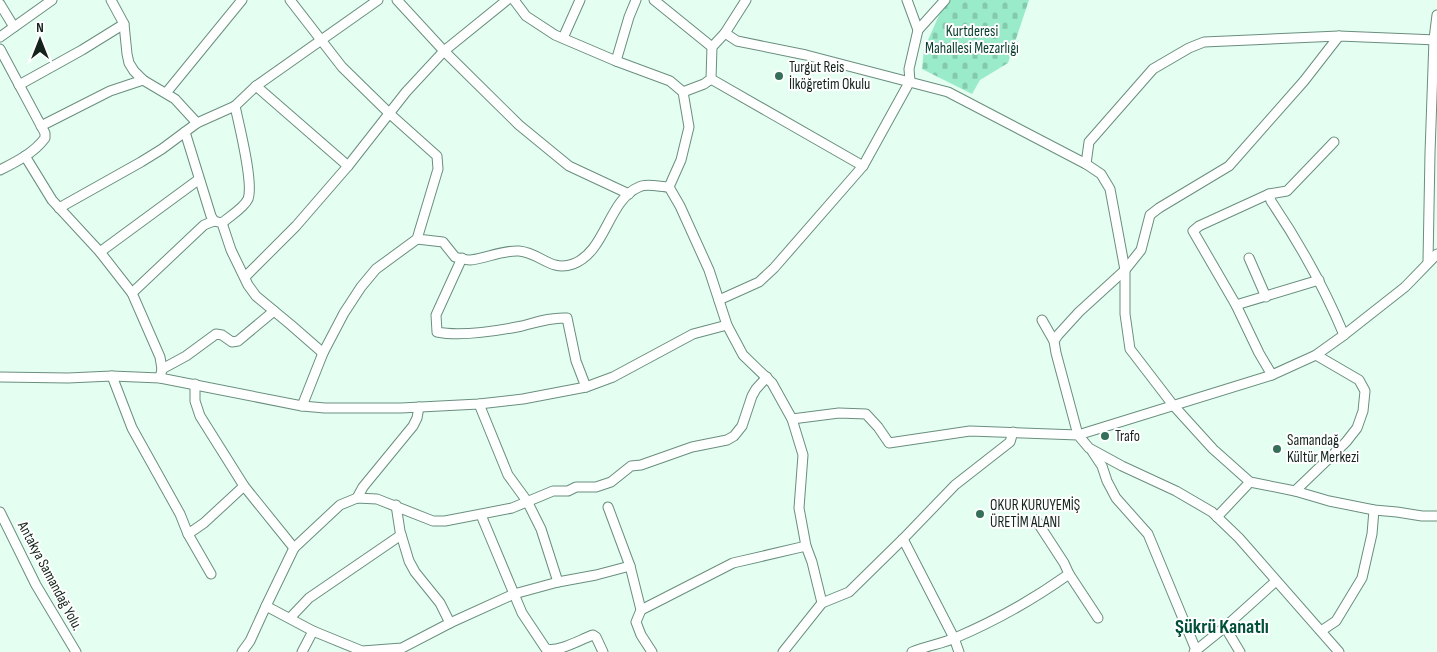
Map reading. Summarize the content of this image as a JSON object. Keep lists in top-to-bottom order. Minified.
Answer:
{"streets":{"street":["Antakya Samandağ Yolu."]},"districts":["Şükrü Kanatlı"],"parks":["Kurtderesi Mahallesi Mezarlığı"],"places":["Turgut Reis İlköğretim Okulu","Trafo","Samandağ Kültür Merkezi","OKUR KURUYEMİŞ ÜRETİM ALANI"],"north":"top"}
